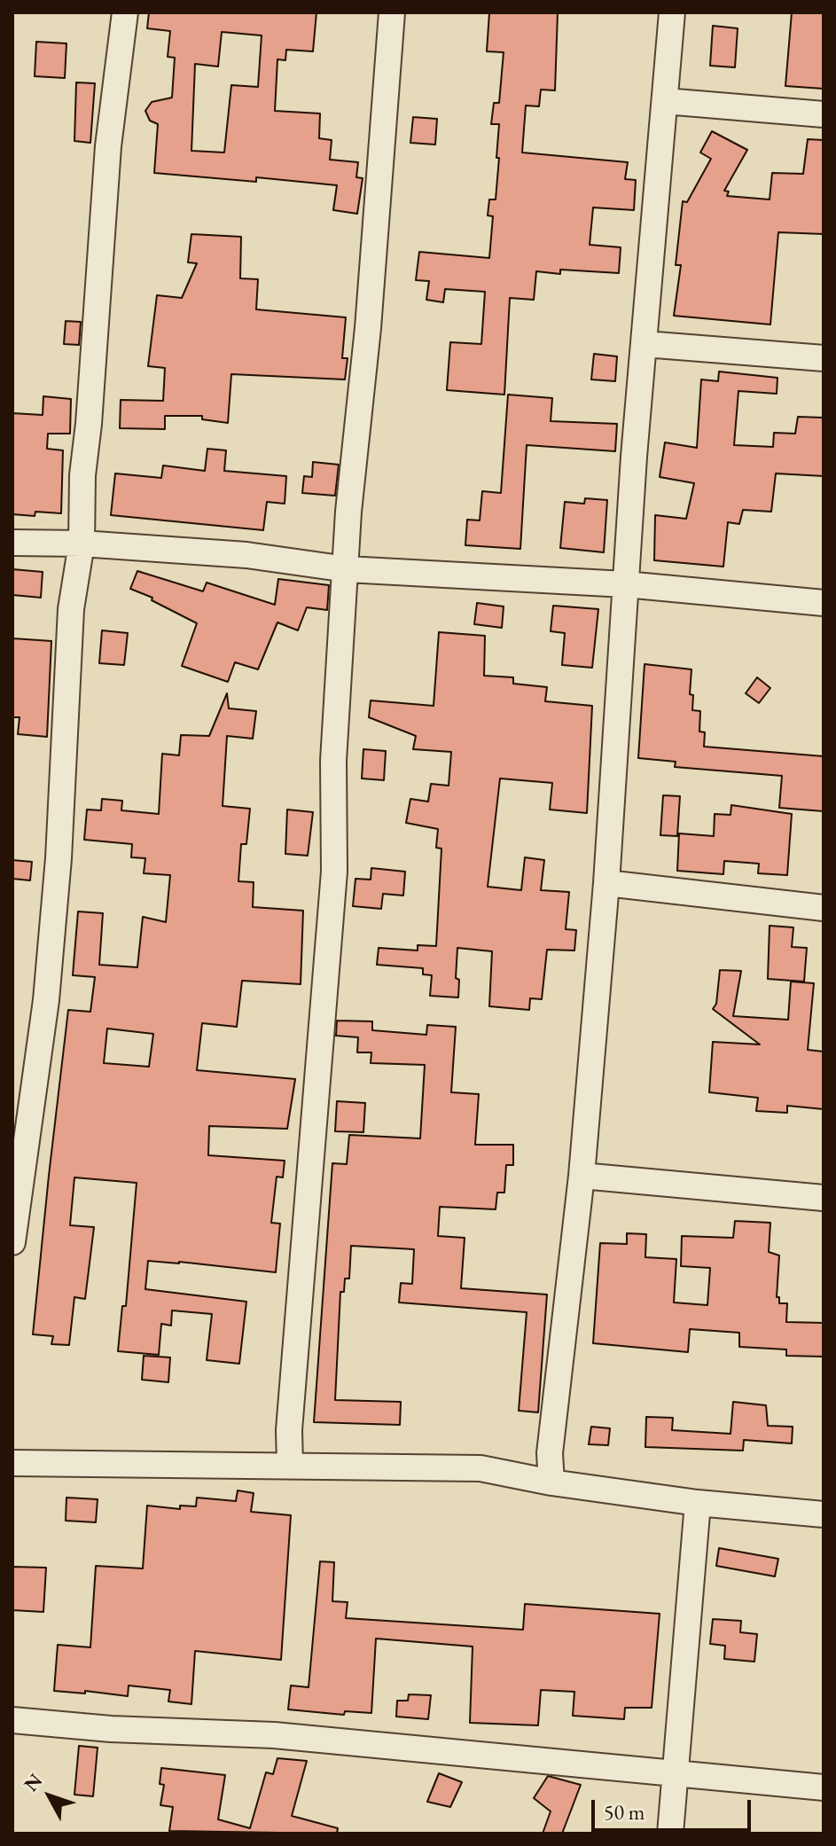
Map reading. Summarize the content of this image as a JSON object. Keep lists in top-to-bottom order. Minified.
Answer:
{"scale_bar":"50 m","north":"top left"}
